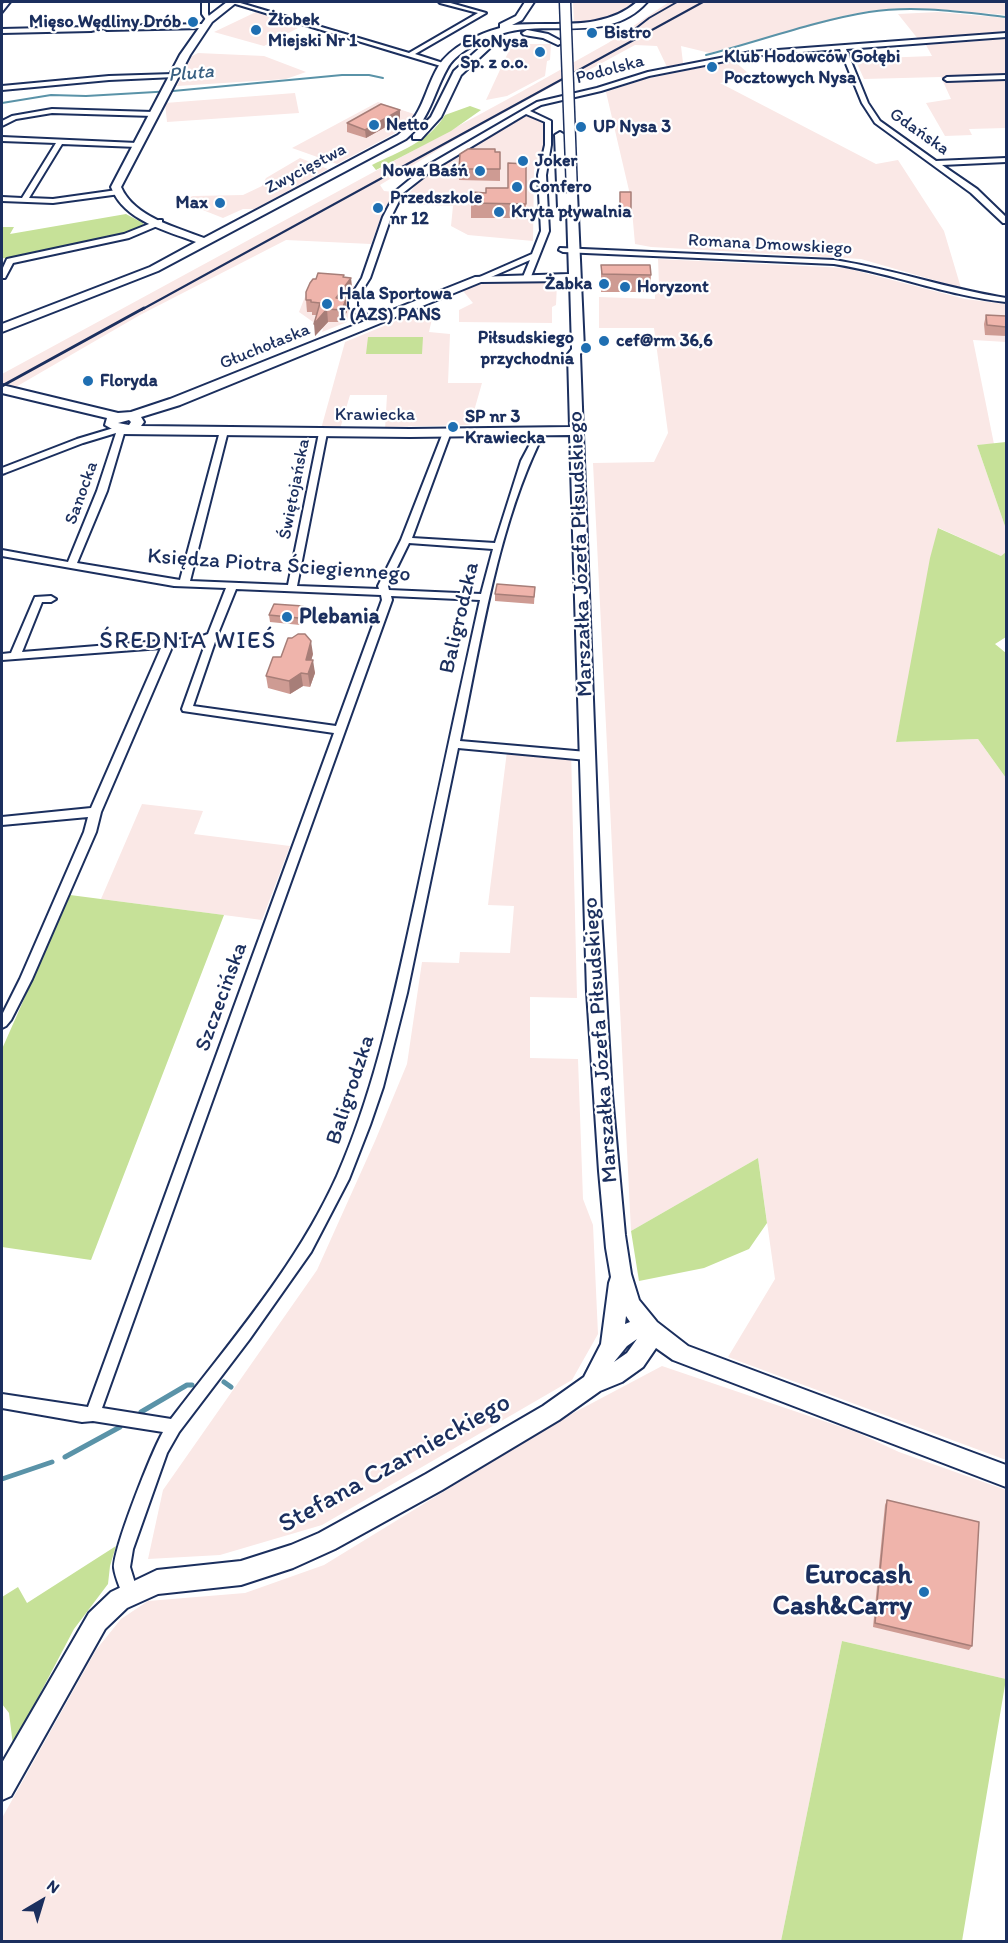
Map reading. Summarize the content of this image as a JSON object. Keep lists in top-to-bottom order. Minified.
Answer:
{"streets":{"main road":["Zwycięstwa","Głuchołaska","Krawiecka","Marszałka Józefa Piłsudskiego","Stefana Czarnieckiego"],"street":["Podolska","Gdańska","Romana Dmowskiego","Świętojańska","Sanocka","Księdza Piotra Ściegiennego","Baligrodzka","Szczecińska"]},"crossings":[["Podolska","Gdańska"],["Podolska","Głuchołaska"],["Romana Dmowskiego","Marszałka Józefa Piłsudskiego"],["Głuchołaska","Krawiecka"],["Głuchołaska","Sanocka"],["Głuchołaska","Marszałka Józefa Piłsudskiego"],["Krawiecka","Świętojańska"],["Krawiecka","Sanocka"],["Krawiecka","Marszałka Józefa Piłsudskiego"],["Krawiecka","Baligrodzka"],["Krawiecka","Szczecińska"],["Świętojańska","Księdza Piotra Ściegiennego"],["Sanocka","Księdza Piotra Ściegiennego"],["Marszałka Józefa Piłsudskiego","Stefana Czarnieckiego"],["Księdza Piotra Ściegiennego","Baligrodzka"],["Księdza Piotra Ściegiennego","Szczecińska"],["Baligrodzka","Szczecińska"],["Baligrodzka","Stefana Czarnieckiego"]],"districts":["ŚREDNIA WIEŚ"],"water":["Pluta"],"places":["Mięso Wędliny Drób","Żłobek Miejski Nr 1","Bistro","EkoNysa Sp. z o.o.","Klub Hodowców Gołębi Pocztowych Nysa","Netto","UP Nysa 3","Joker","Nowa Baśń","Confero","Max","Przedszkole nr 12","Kryta pływalnia","Żabka","Horyzont","Hala Sportowa I (AZS) PANS","cef@rm 36,6","Piłsudskiego przychodnia","Floryda","SP nr 3 Krawiecka","Plebania","Eurocash Cash&Carry"],"north":"top right"}
